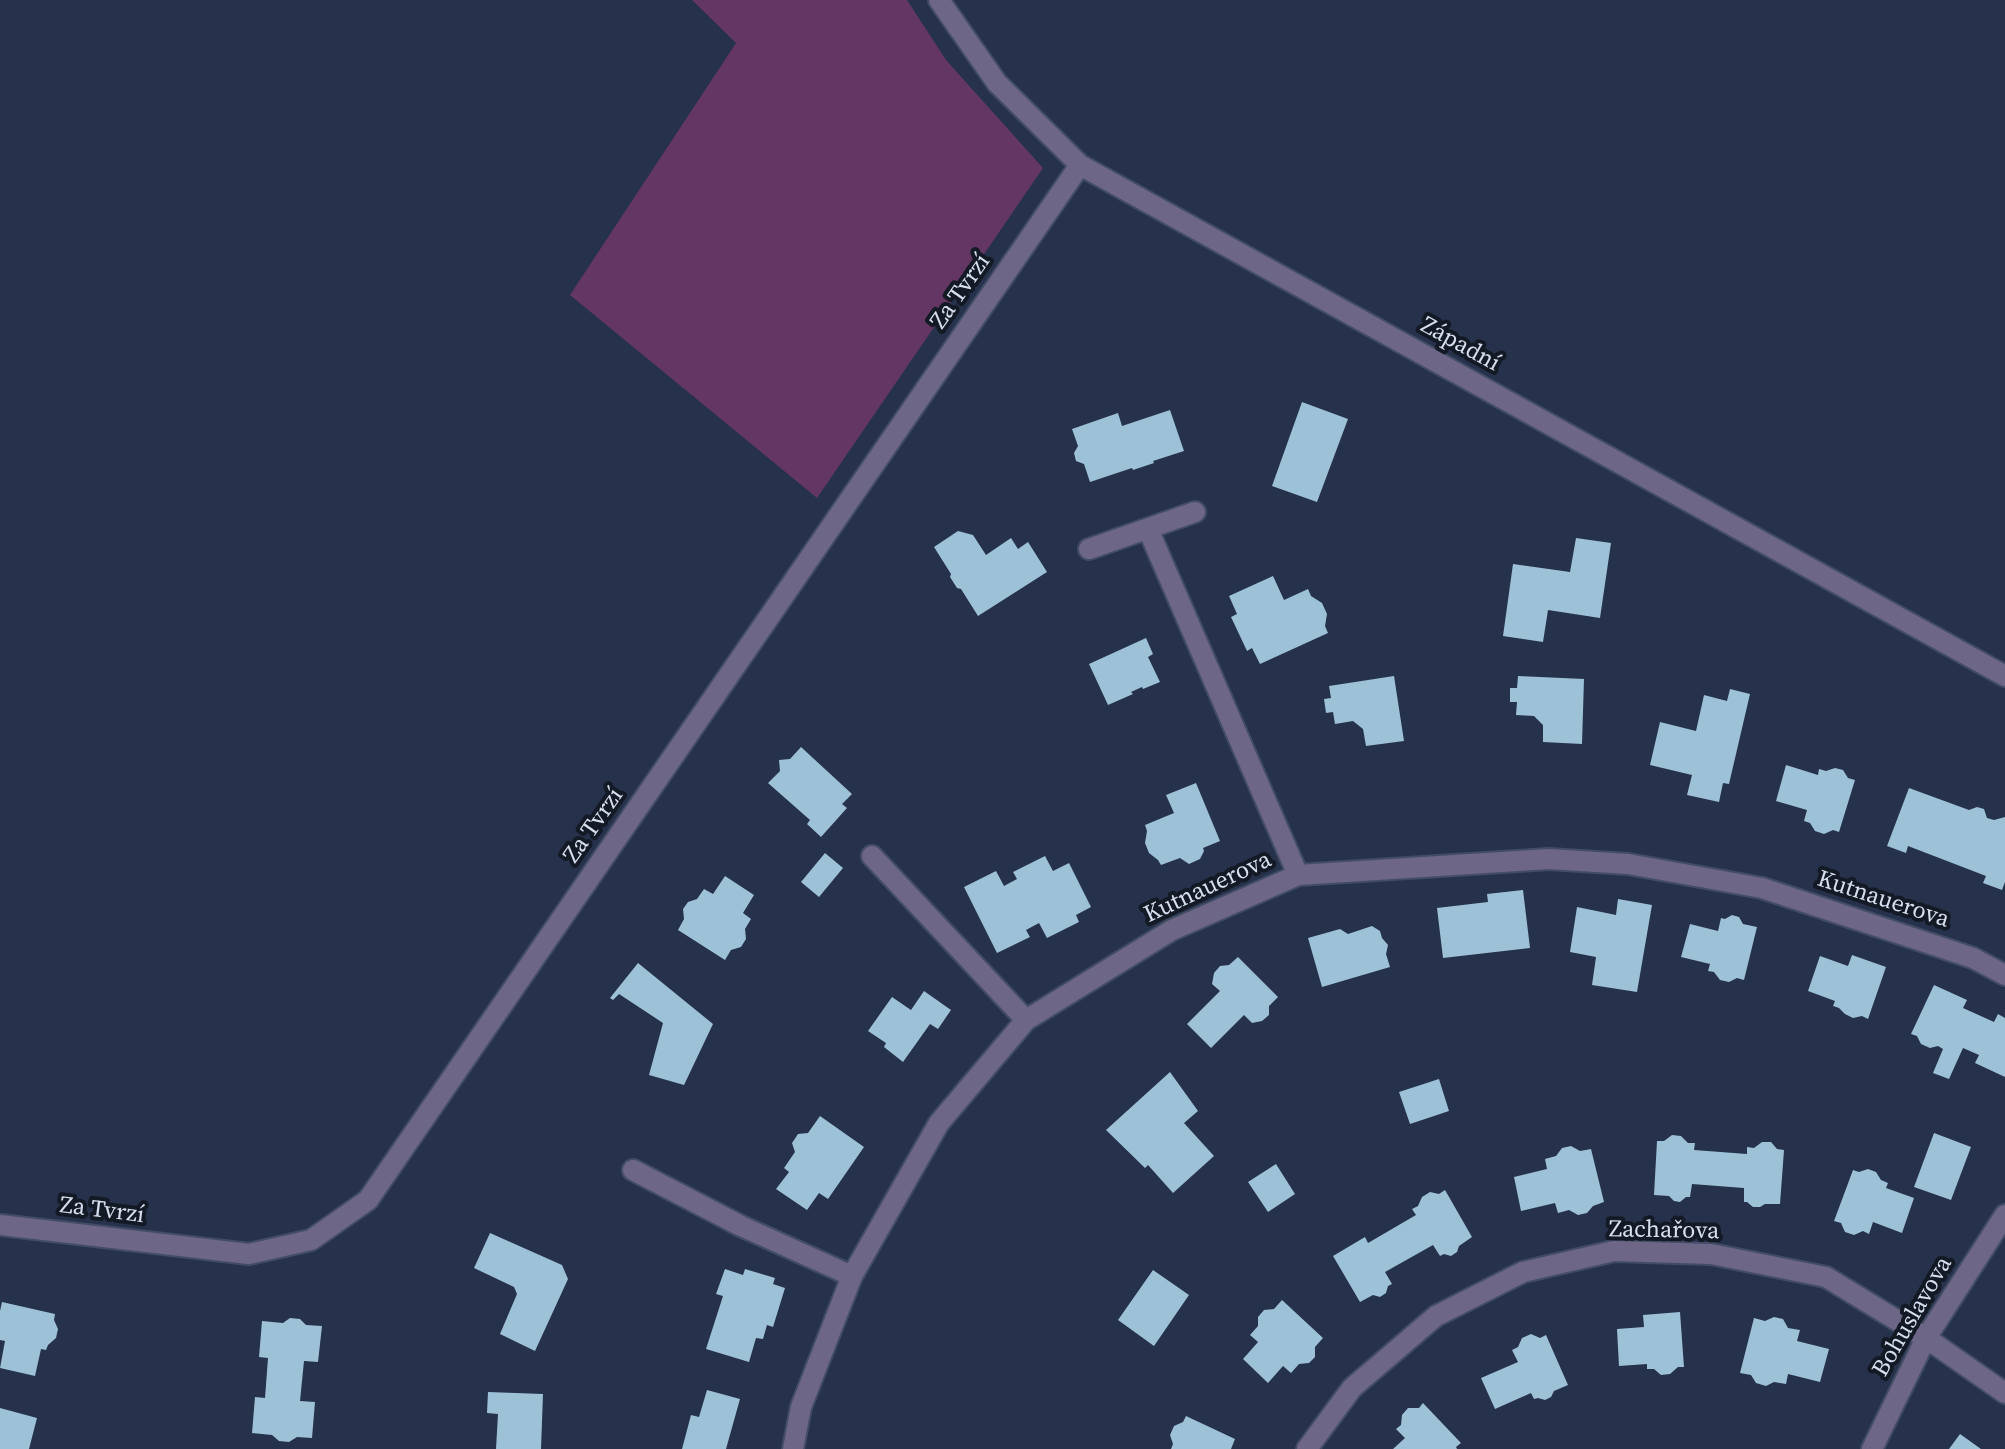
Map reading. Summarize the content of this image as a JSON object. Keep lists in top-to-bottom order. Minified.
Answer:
{"streets":{"street":["Za Tvrzí","Západní","Kutnauerova","Zachařova","Bohuslavova"]},"crossings":[["Za Tvrzí","Západní"],["Zachařova","Bohuslavova"]]}
